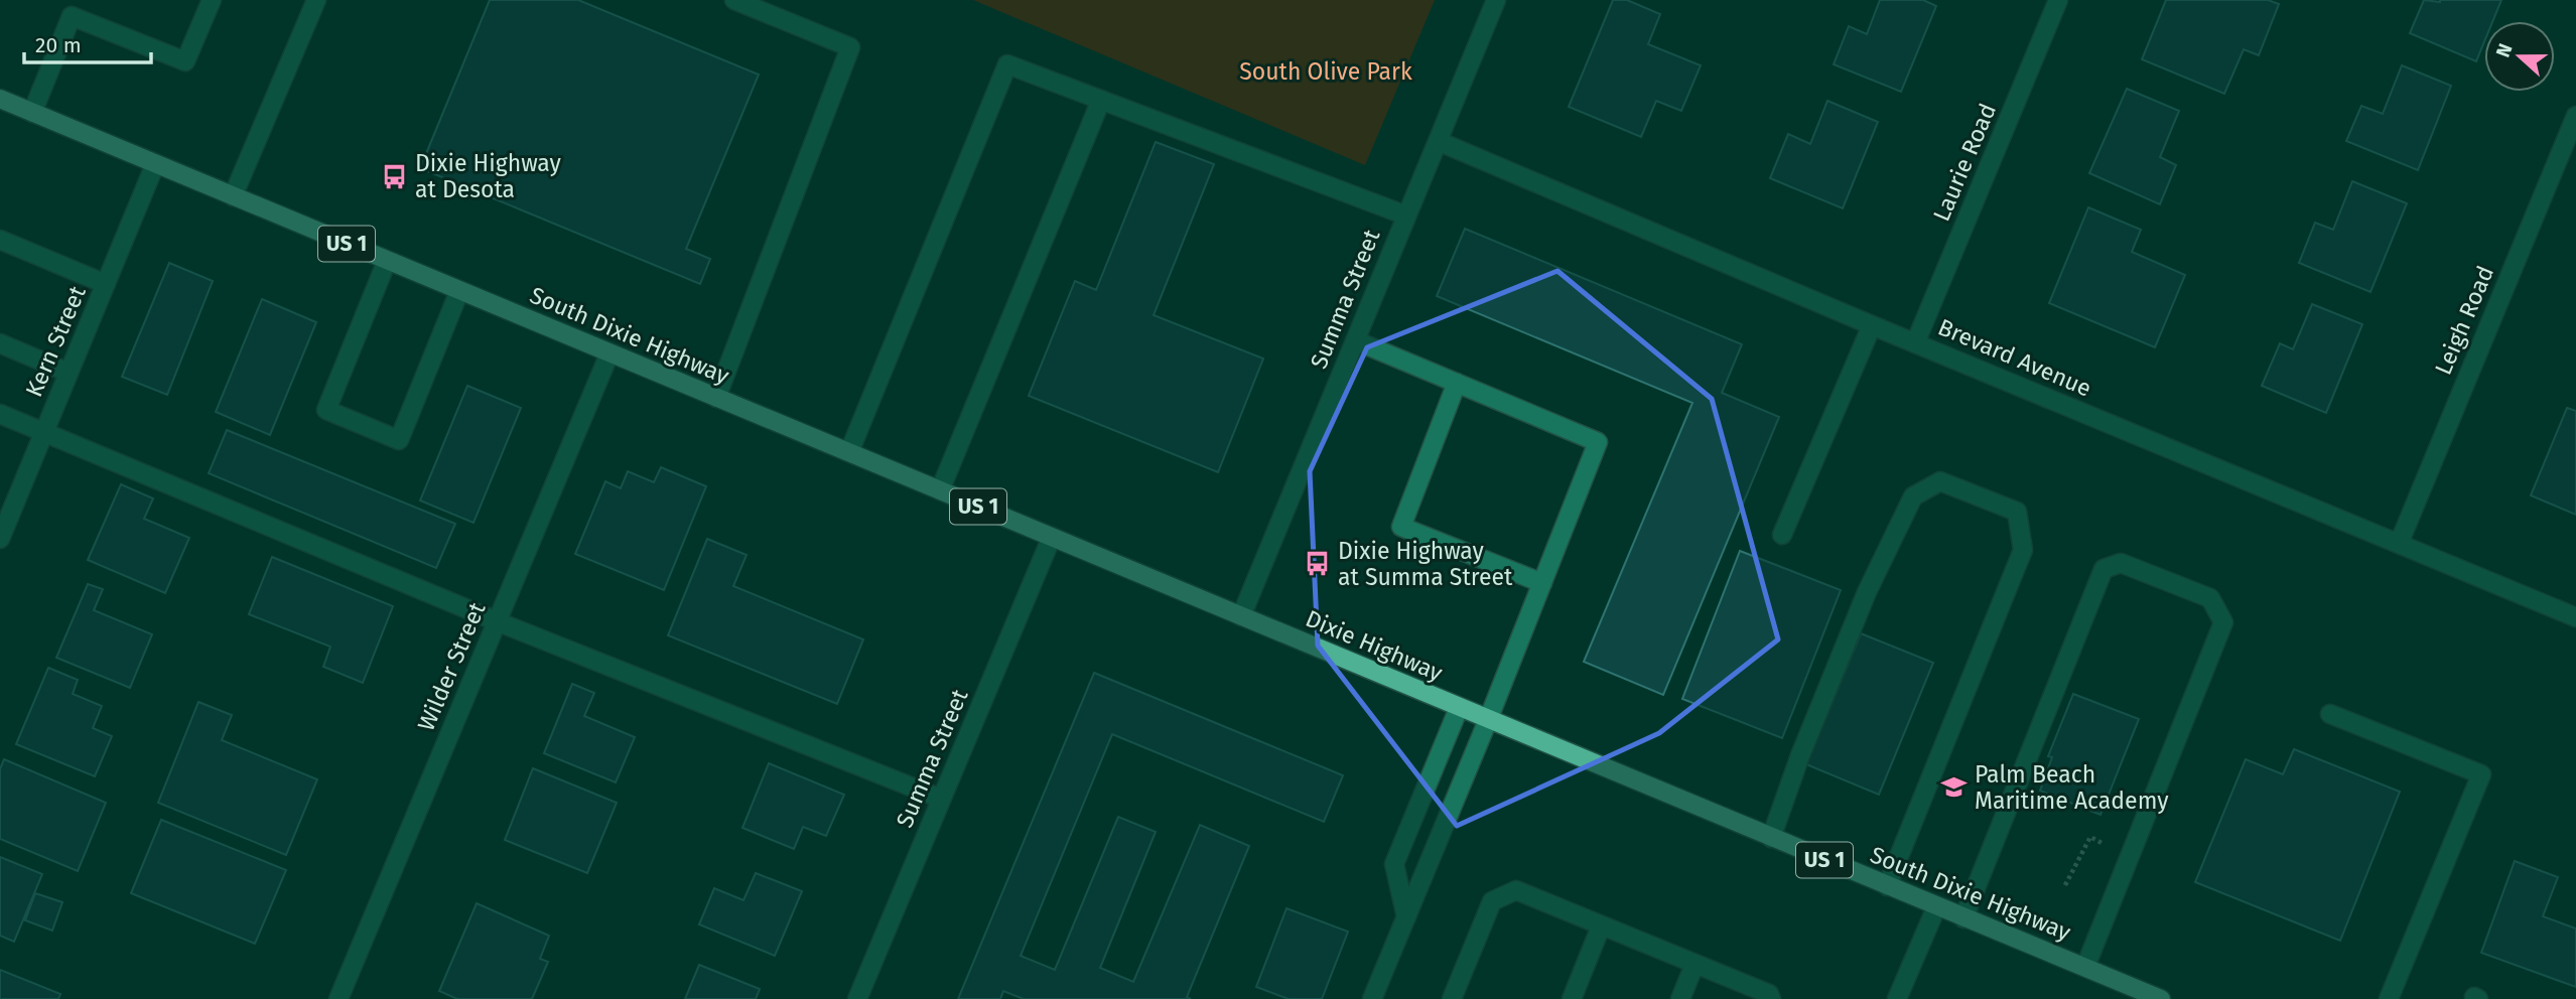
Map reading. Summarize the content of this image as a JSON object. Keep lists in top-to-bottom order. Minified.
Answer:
{"streets":{"main road":["US 1","South Dixie Highway","Dixie Highway"],"street":["Laurie Road","Summa Street","Leigh Road","Kern Street","Brevard Avenue","Wilder Street"]},"crossings":[["Laurie Road","Brevard Avenue"],["Summa Street","South Dixie Highway"],["Summa Street","Brevard Avenue"],["Summa Street","Dixie Highway"],["Leigh Road","Brevard Avenue"],["South Dixie Highway","Kern Street"],["South Dixie Highway","Dixie Highway"],["South Dixie Highway","Wilder Street"]],"parks":["South Olive Park"],"places":{"bus stop":["Dixie Highway at Desota","Dixie Highway at Summa Street"],"school or university":["Palm Beach Maritime Academy"]},"scale_bar":"20 m","north":"left"}
